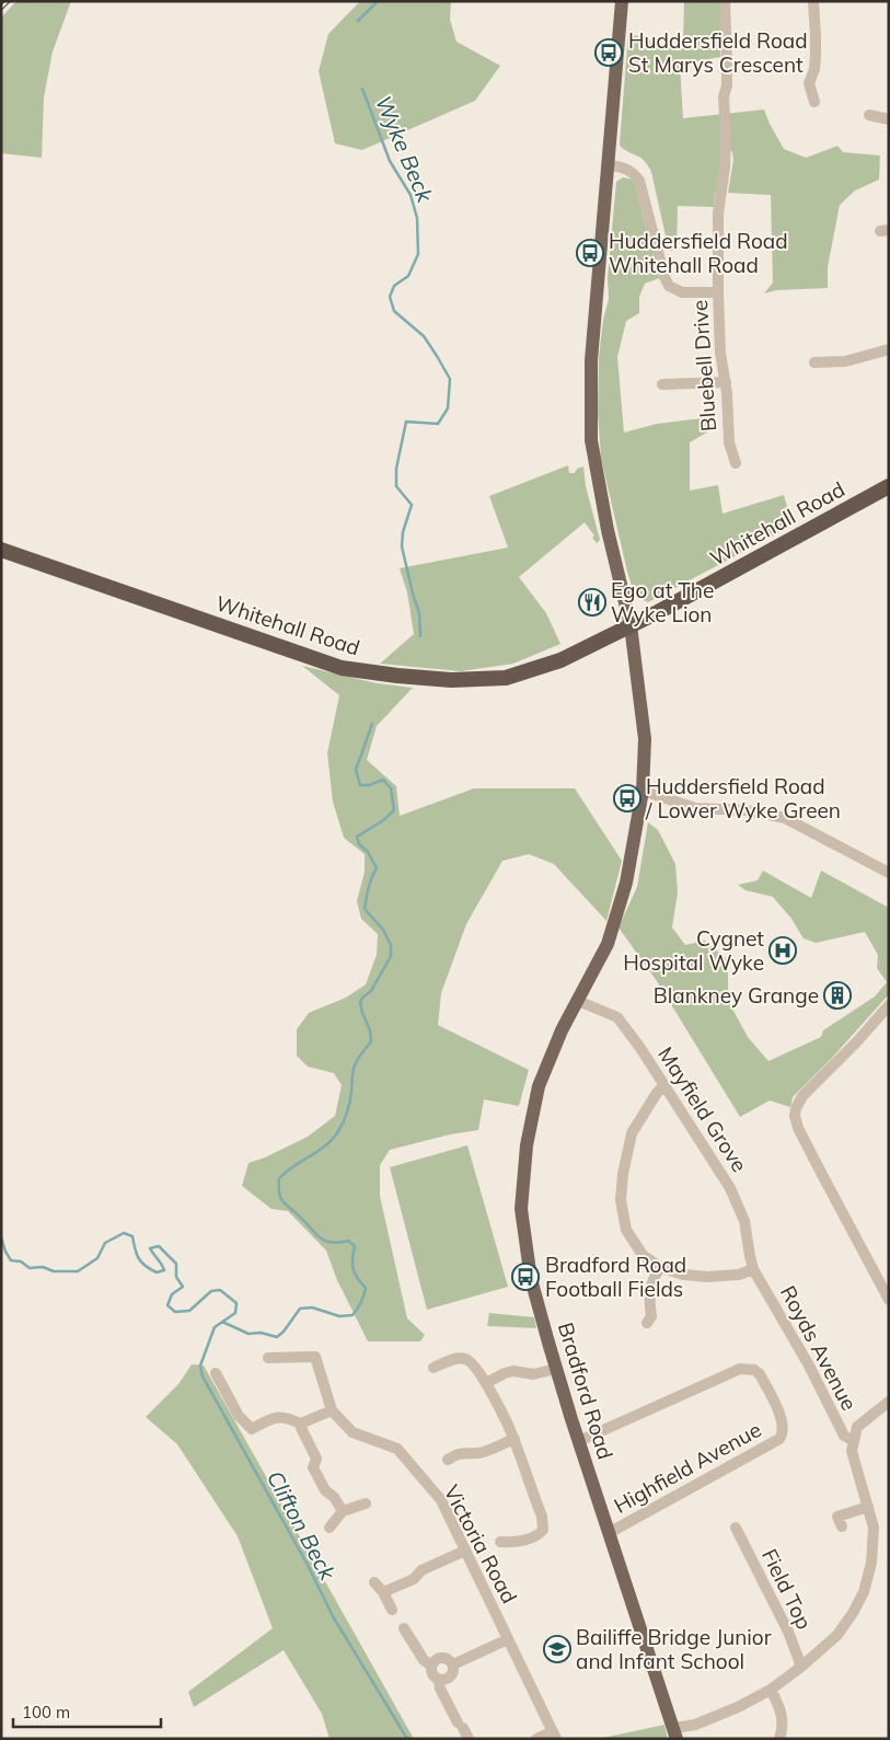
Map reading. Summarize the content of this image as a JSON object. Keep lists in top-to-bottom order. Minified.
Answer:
{"streets":{"highway":["Whitehall Road"],"main road":["Bradford Road"],"street":["Bluebell Drive","Mayfield Grove","Royds Avenue","Highfield Avenue","Victoria Road","Field Top"]},"crossings":[["Whitehall Road","Bradford Road"],["Mayfield Grove","Royds Avenue"],["Mayfield Grove","Bradford Road"],["Bradford Road","Highfield Avenue"]],"water":["Wyke Beck","Clifton Beck"],"places":{"bus stop":["Huddersfield Road St Marys Crescent","Huddersfield Road Whitehall Road","Huddersfield Road / Lower Wyke Green","Bradford Road Football Fields"],"restaurant":["Ego at The Wyke Lion"],"hospital":["Cygnet Hospital Wyke"],"building":["Blankney Grange"],"school or university":["Bailiffe Bridge Junior and Infant School"]},"scale_bar":"100 m"}
